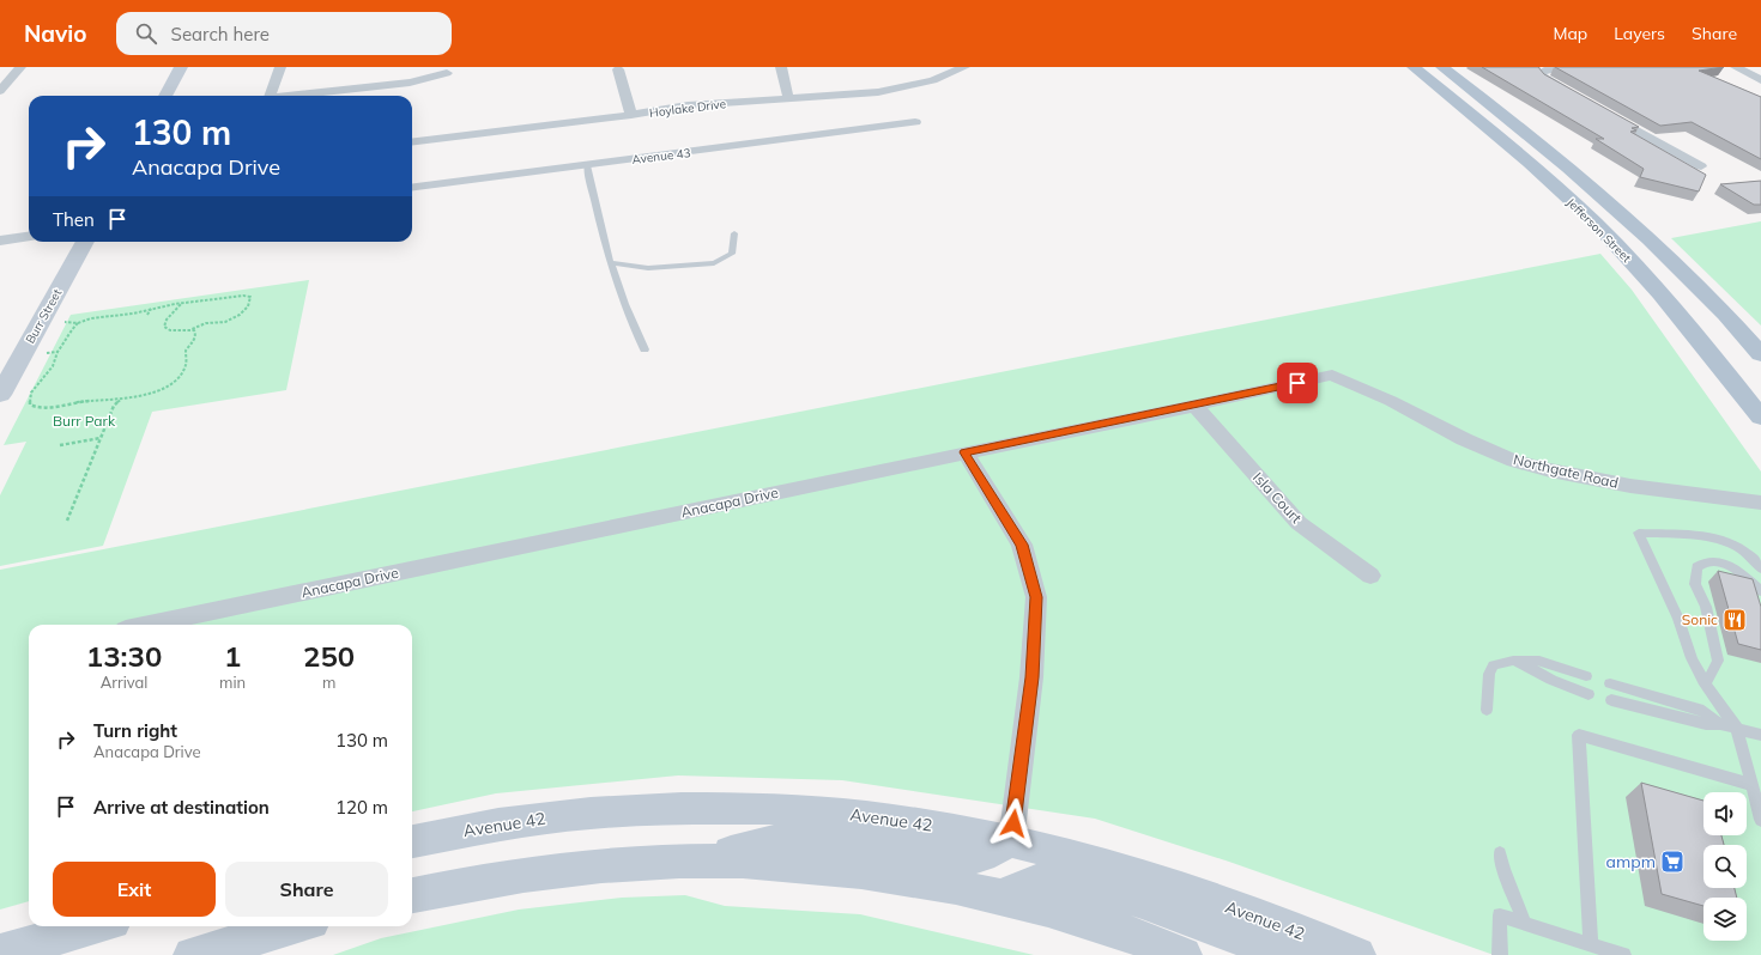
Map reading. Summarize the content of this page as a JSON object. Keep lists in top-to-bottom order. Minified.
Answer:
{"streets":{"main road":["Jefferson Street"],"street":["Hoylake Drive","Avenue 43","Burr Street","Northgate Road","Isla Court","Anacapa Drive","Avenue 42"]},"crossings":[["Northgate Road","Anacapa Drive"],["Isla Court","Anacapa Drive"]],"parks":["Burr Park"],"places":{"restaurant":["Sonic"],"supermarket":["ampm"]},"page":{"header":"Navio","search":"Search here","nav":["Map","Layers","Share"],"turn":["130 m","Anacapa Drive"],"then":"Then","eta":["13:30","Arrival","1","min","250","m"],"list":[{"name":"Turn right","note":"Anacapa Drive","value":"130 m"},{"name":"Arrive at destination","value":"120 m"}],"buttons":["Exit","Share"]}}
